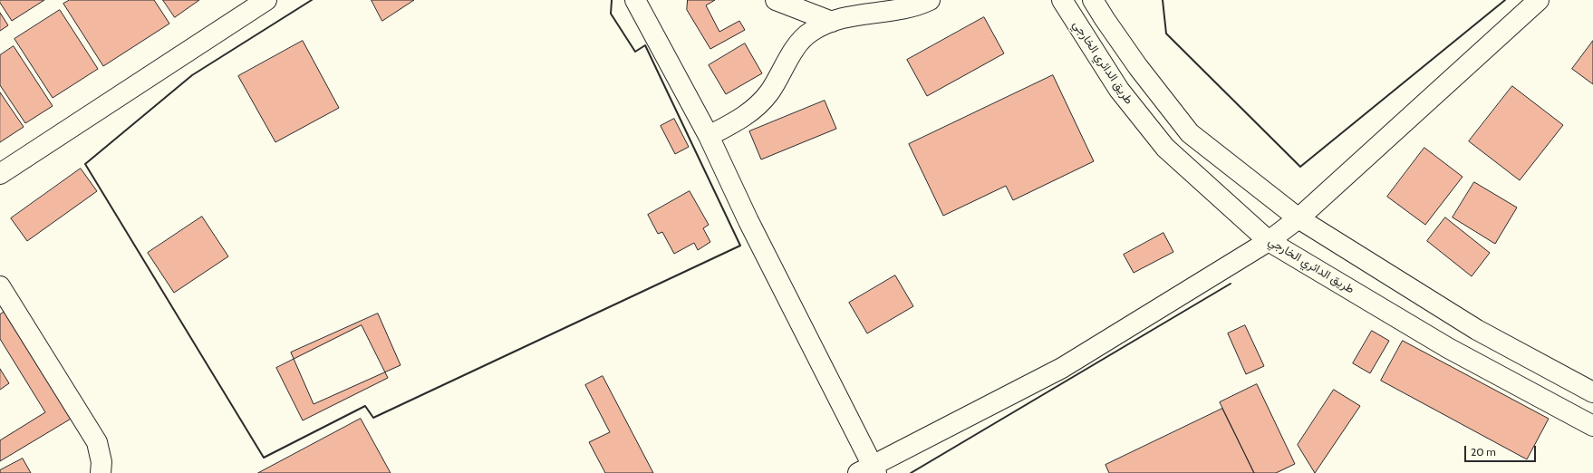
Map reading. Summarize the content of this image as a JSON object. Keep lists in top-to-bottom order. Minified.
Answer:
{"streets":{"street":["طريق الدائري الخارجي"]},"scale_bar":"20 m"}
